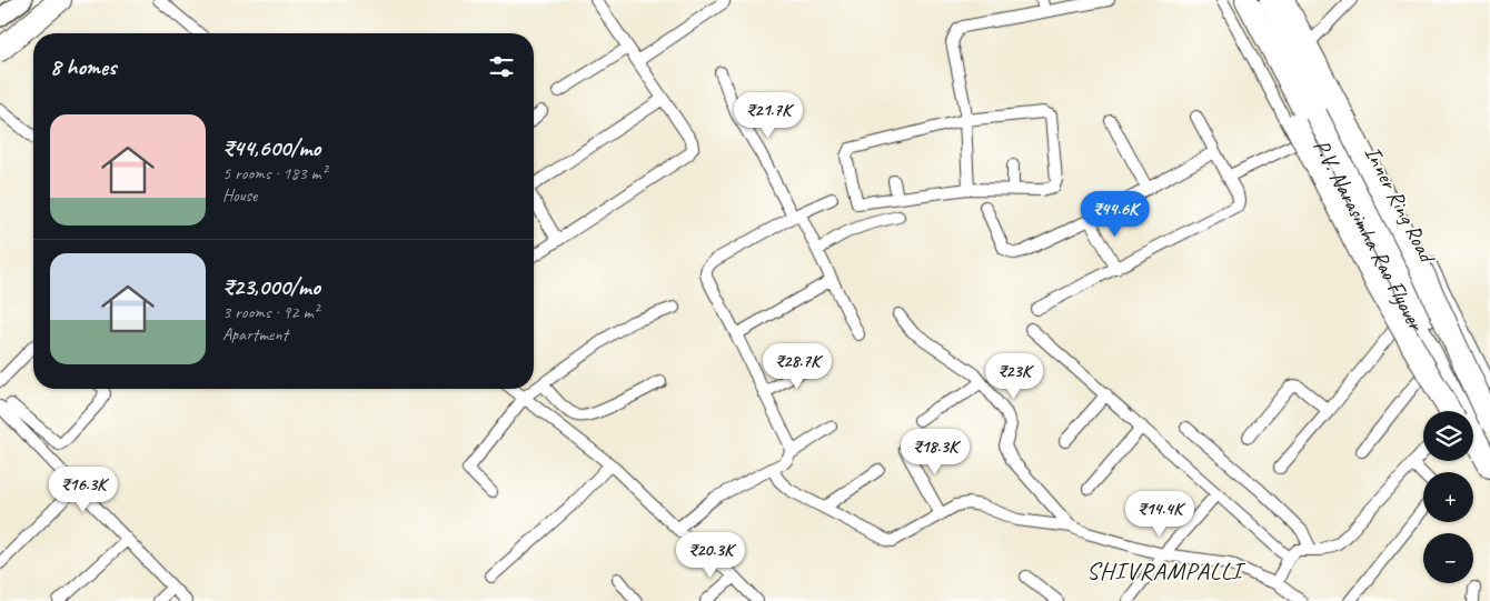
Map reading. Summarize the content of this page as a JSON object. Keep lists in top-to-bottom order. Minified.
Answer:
{"streets":{"highway":["P.V. Narasimha Rao Flyover"],"main road":["Inner Ring Road"]},"districts":["SHIVRAMPALLI"],"page":{"heading":"8 homes","price":["₹21.7K","₹44.6K","₹28.7K","₹23K","₹18.3K","₹16.3K","₹14.4K","₹20.3K"],"list":[{"name":"₹44,600/mo","note":"5 rooms · 183 m² · House"},{"name":"₹23,000/mo","note":"3 rooms · 92 m² · Apartment"}],"map_buttons":["+","−"]}}
